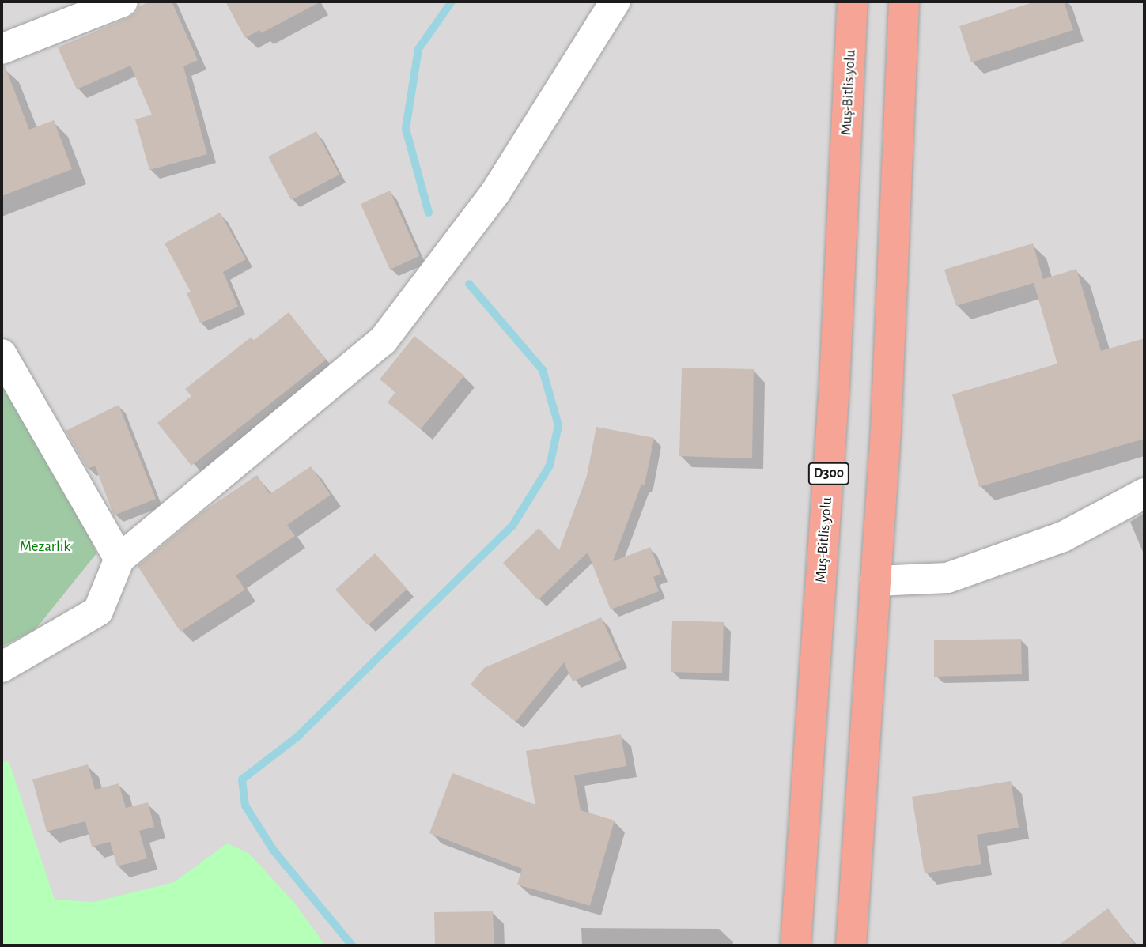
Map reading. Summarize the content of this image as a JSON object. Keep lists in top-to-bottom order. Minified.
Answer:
{"streets":{"highway":["Muş-Bitlis yolu","D300"]},"parks":["Mezarlık"]}
